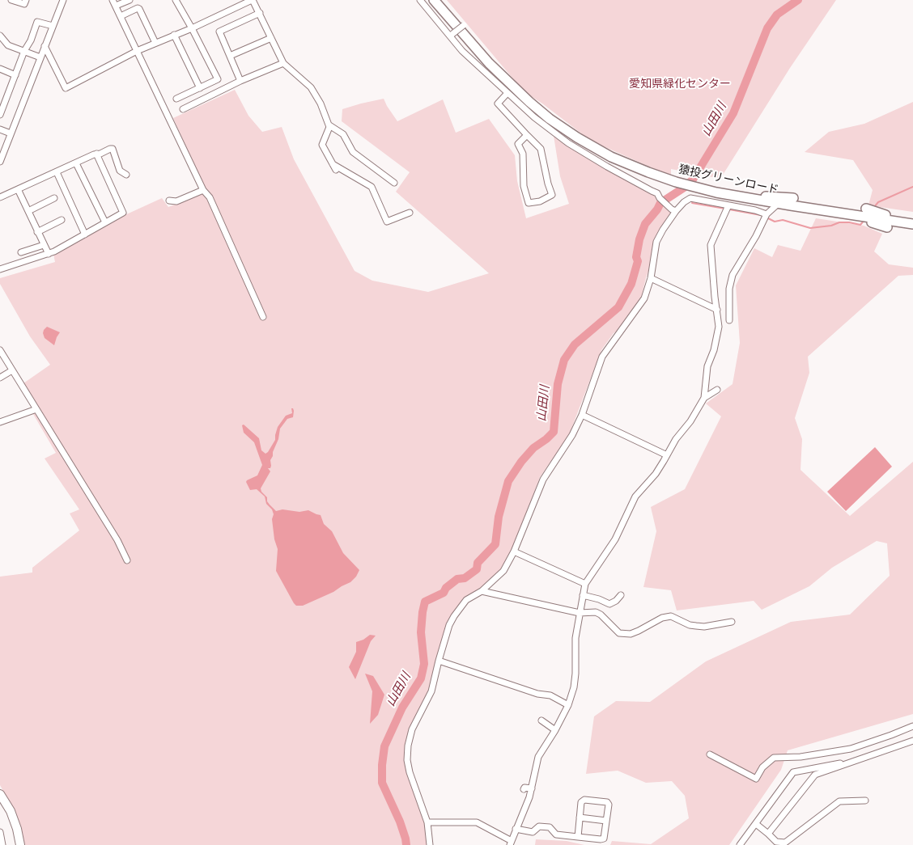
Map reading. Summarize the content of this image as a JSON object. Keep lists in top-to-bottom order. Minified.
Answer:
{"streets":{"main road":["猿投グリーンロード"]},"water":["山田川"],"parks":["愛知県緑化センター"]}
